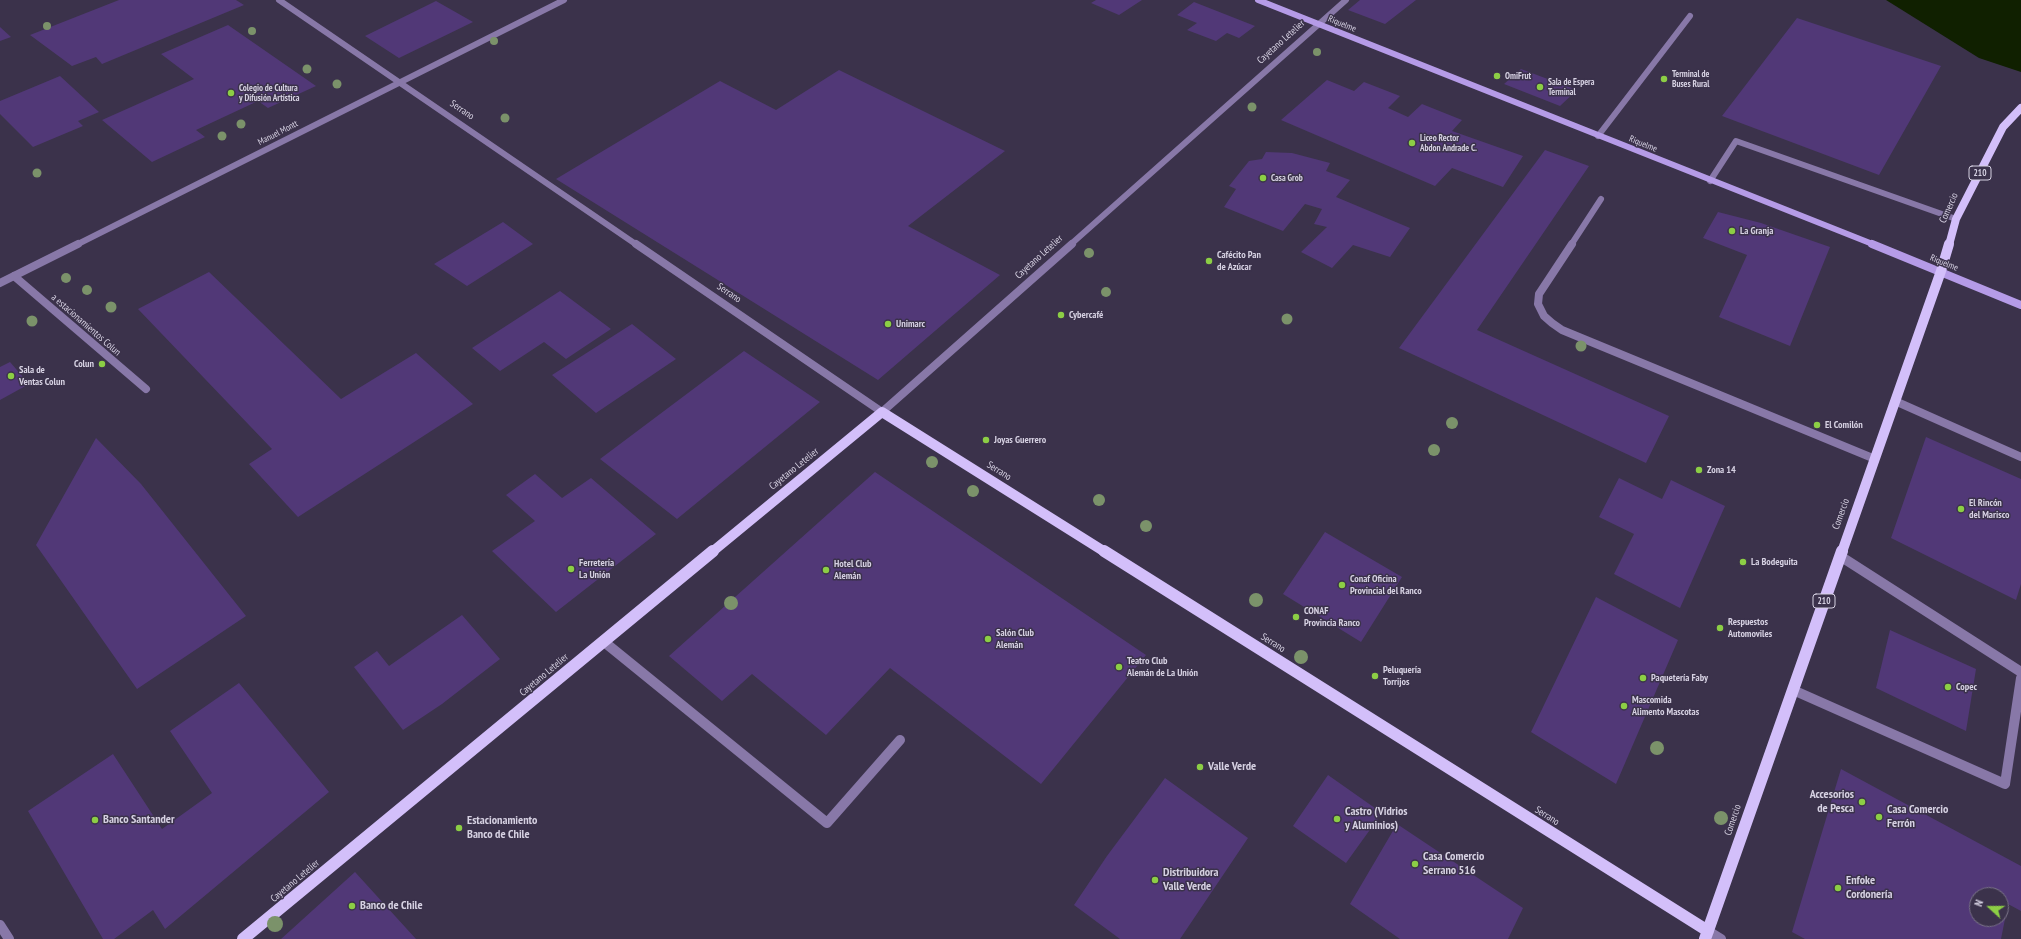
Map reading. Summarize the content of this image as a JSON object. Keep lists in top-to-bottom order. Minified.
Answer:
{"streets":{"main road":["Riquelme","Cayetano Letelier","Serrano","210","Comercio"],"street":["Manuel Montt","a estacionamientos Colun"]},"crossings":[["Riquelme","Cayetano Letelier"],["Riquelme","Comercio"],["Cayetano Letelier","Serrano"],["Serrano","Manuel Montt"],["Serrano","Comercio"],["Manuel Montt","a estacionamientos Colun"]],"places":["OmiFrut","Terminal de Buses Rural","Sala de Espera Terminal","Colegio de Cultura y Difusión Artística","Liceo Rector Abdon Andrade C.","Casa Grob","La Granja","Cafécito Pan de Azúcar","Cybercafé","Unimarc","Colun","Sala de Ventas Colun","El Comilón","Joyas Guerrero","Zona 14","El Rincón del Marisco","La Bodeguita","Ferretería La Unión","Hotel Club Alemán","Conaf Oficina Provincial del Ranco","CONAF Provincia Ranco","Respuestos Automoviles","Salón Club Alemán","Teatro Club Alemán de La Unión","Peluquería Torrijos","Paquetería Faby","Copec","Mascomida Alimento Mascotas","Valle Verde","Accesorios de Pesca","Casa Comercio Ferrón","Castro (Vidrios y Aluminios)","Banco Santander","Estacionamiento Banco de Chile","Casa Comercio Serrano 516","Distribuidora Valle Verde","Enfoke Cordonería","Banco de Chile"],"north":"left"}
